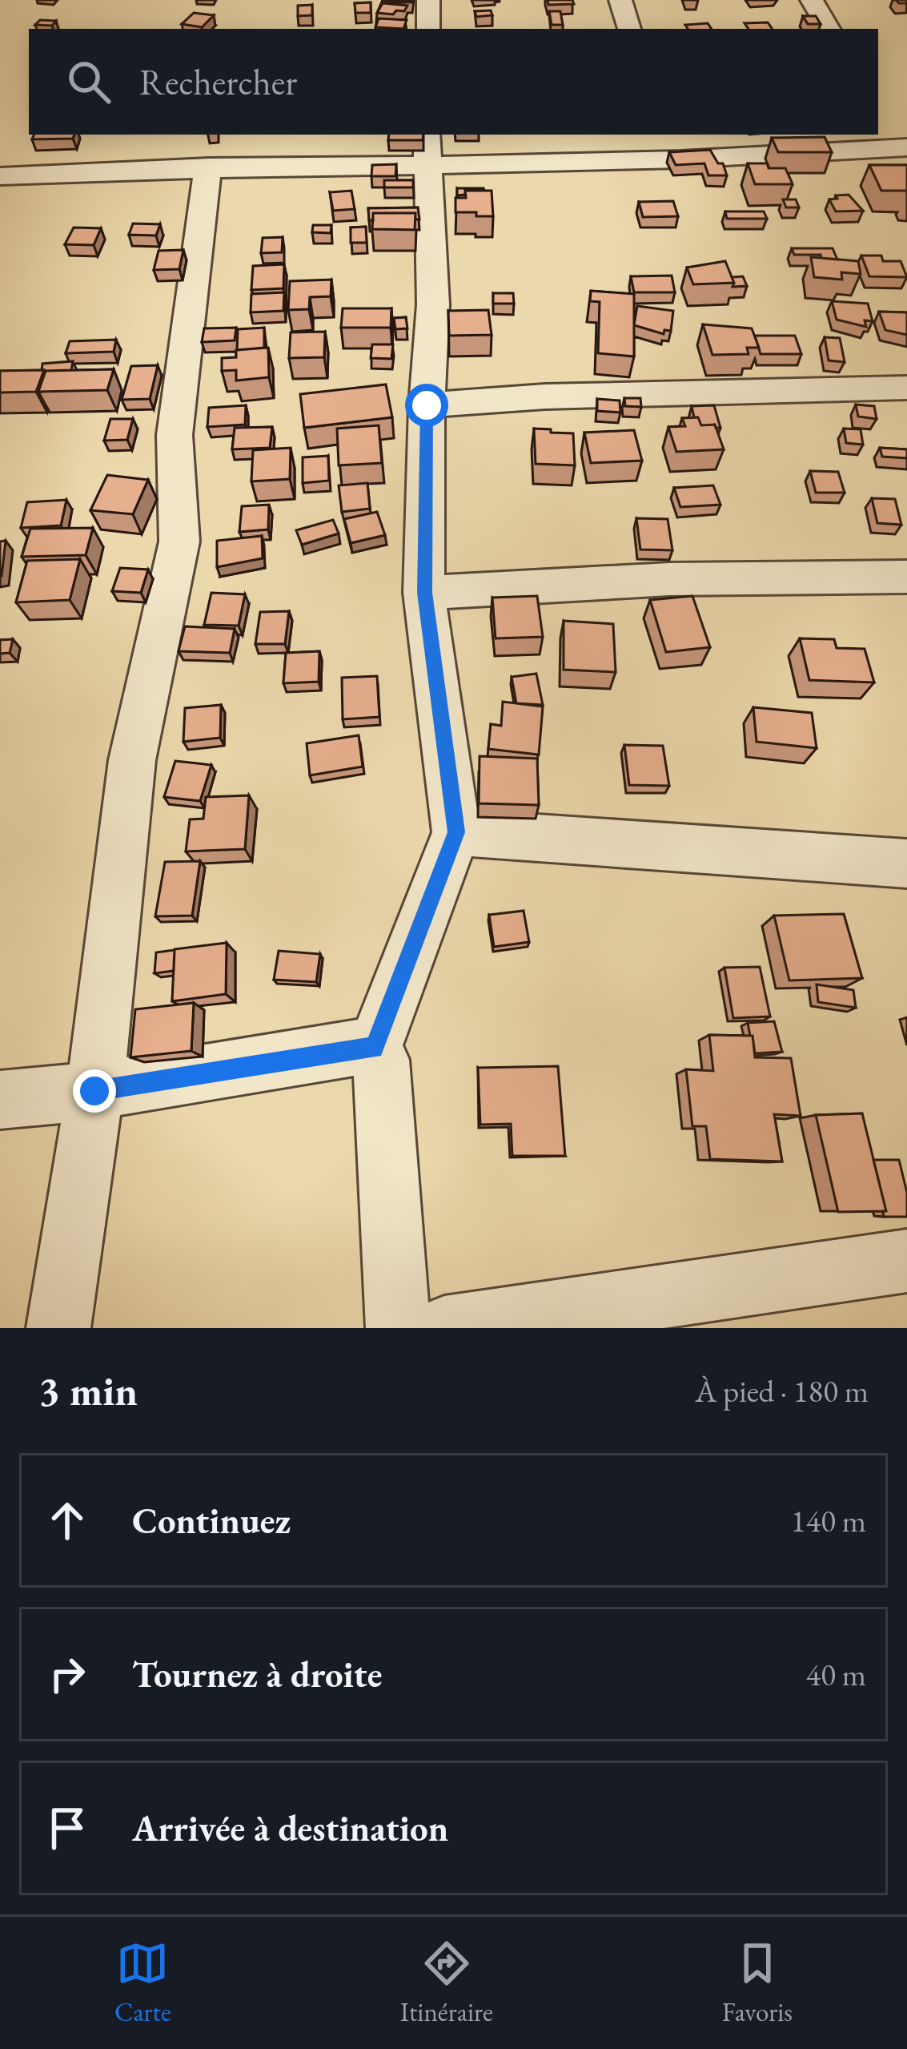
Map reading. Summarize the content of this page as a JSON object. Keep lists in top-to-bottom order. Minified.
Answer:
{"page":{"search":"Rechercher","heading":["3 min","À pied · 180 m"],"list":[["Continuez","140 m"],["Tournez à droite","40 m"],"Arrivée à destination"],"nav":["Carte","Itinéraire","Favoris"]}}
